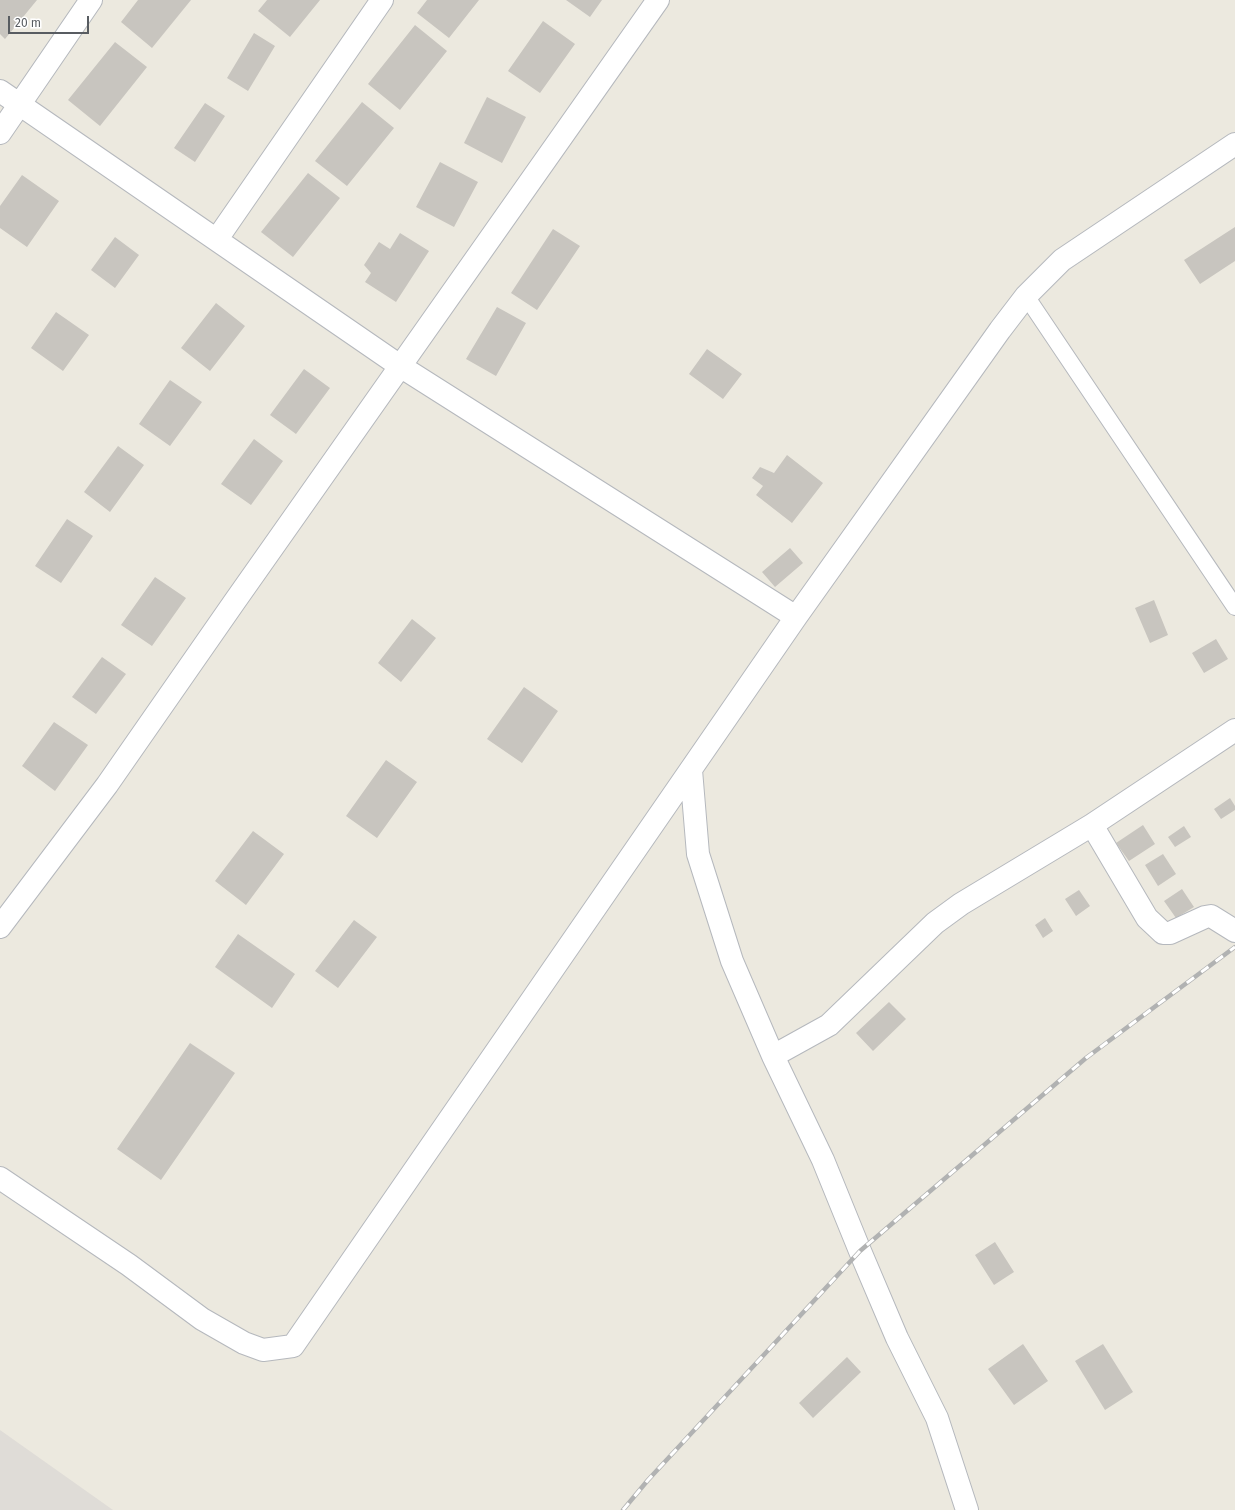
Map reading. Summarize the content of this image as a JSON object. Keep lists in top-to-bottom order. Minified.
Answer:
{"scale_bar":"20 m"}
